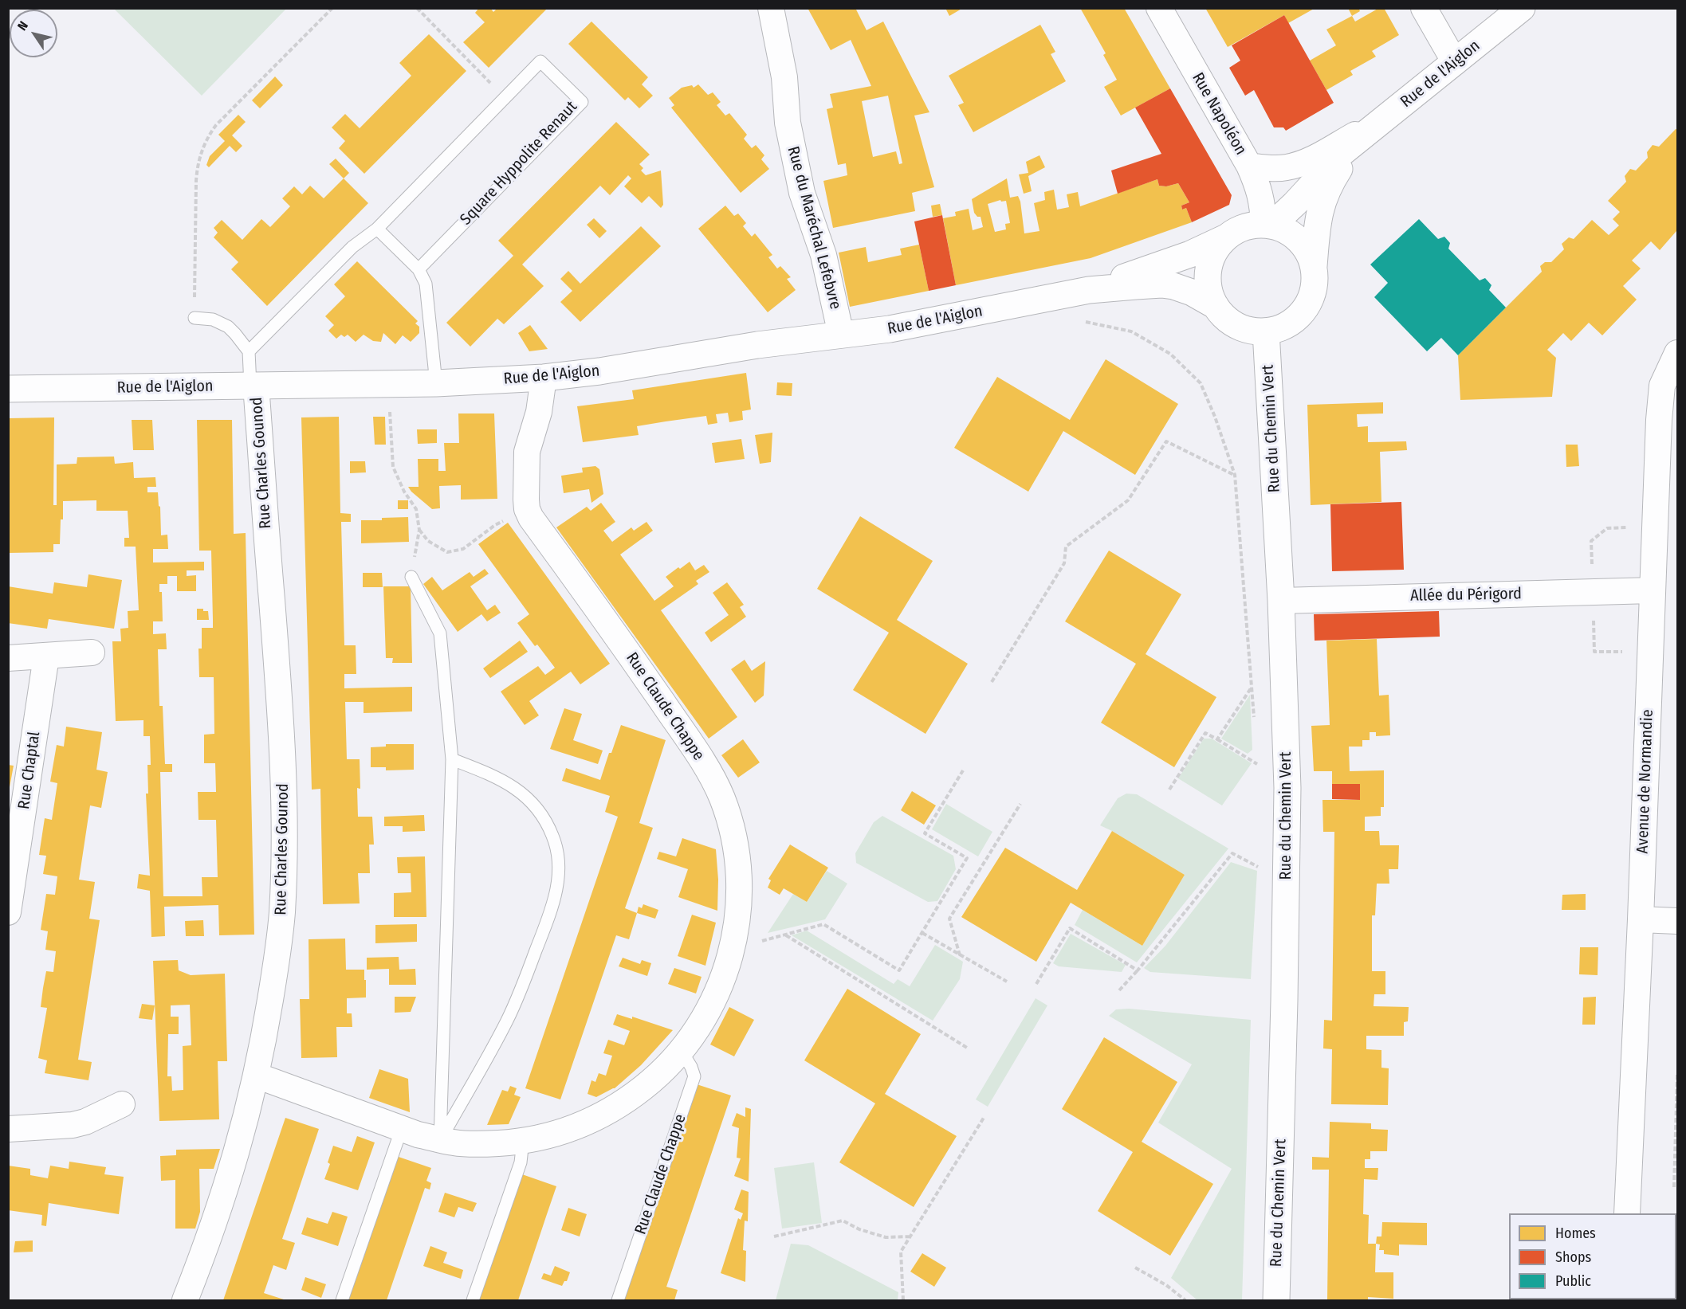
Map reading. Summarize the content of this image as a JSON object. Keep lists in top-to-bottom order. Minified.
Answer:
{"streets":{"main road":["Rue de l'Aiglon","Rue du Chemin Vert"],"street":["Rue Napoléon","Rue du Maréchal Lefebvre","Rue Charles Gounod","Allée du Périgord","Rue Claude Chappe","Rue Chaptal","Avenue de Normandie"],"lane":["Square Hyppolite Renaut"]},"crossings":[["Rue de l'Aiglon","Rue Napoléon"],["Rue de l'Aiglon","Rue du Maréchal Lefebvre"],["Rue de l'Aiglon","Rue du Chemin Vert"],["Rue de l'Aiglon","Rue Charles Gounod"],["Rue de l'Aiglon","Rue Claude Chappe"],["Rue Napoléon","Rue du Chemin Vert"],["Rue du Chemin Vert","Allée du Périgord"],["Rue Charles Gounod","Rue Claude Chappe"],["Allée du Périgord","Avenue de Normandie"]],"legend":["Homes","Shops","Public"],"north":"top left"}
